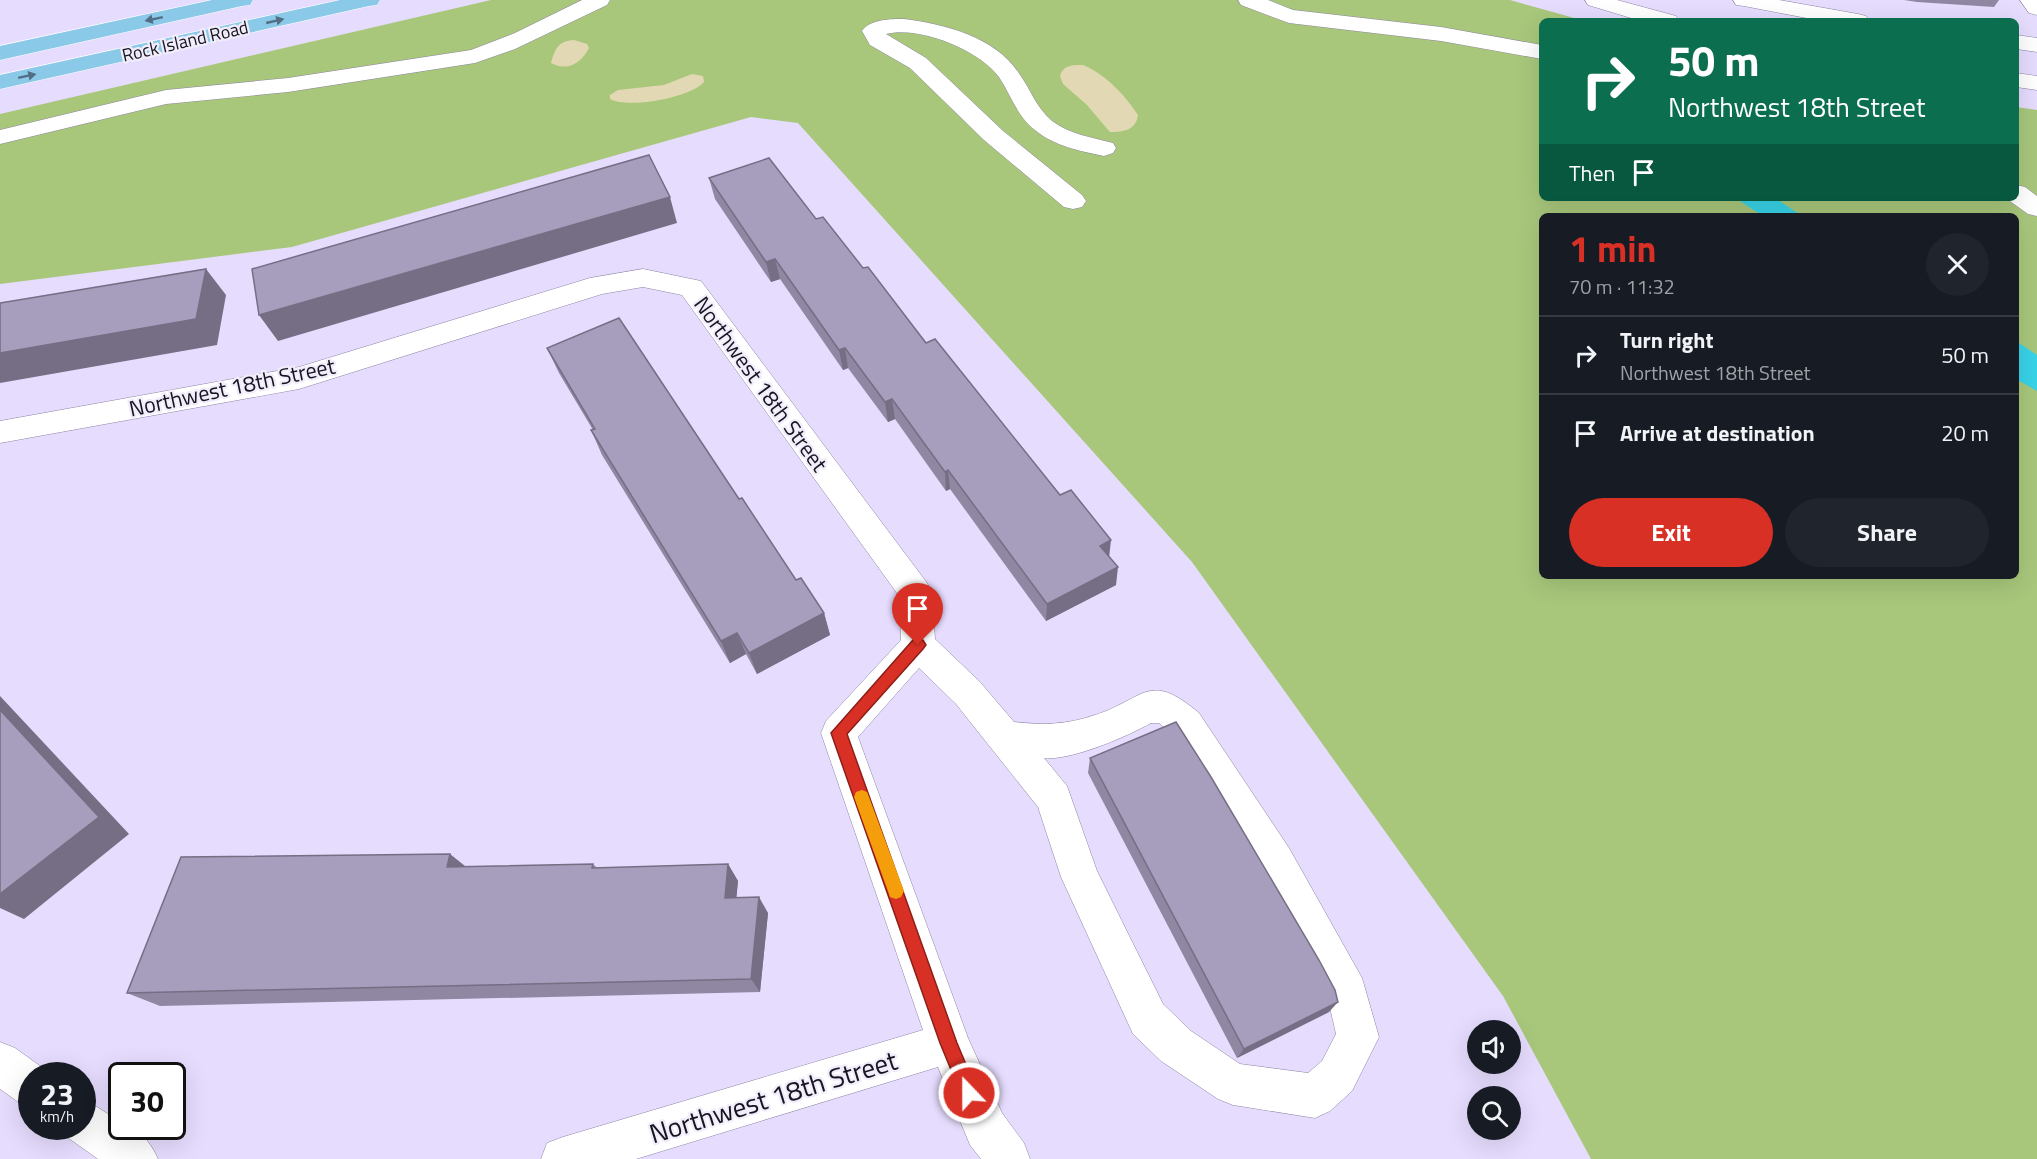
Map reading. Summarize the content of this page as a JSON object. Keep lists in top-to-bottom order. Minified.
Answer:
{"streets":{"main road":["Rock Island Road"],"street":["Northwest 18th Street"]},"page":{"turn":["50 m","Northwest 18th Street"],"then":"Then","heading":["1 min","70 m · 11:32"],"list":[{"name":"Turn right","note":"Northwest 18th Street","value":"50 m"},{"name":"Arrive at destination","value":"20 m"}],"buttons":["Exit","Share"],"speed":"23 km/h","limit":"30"}}
